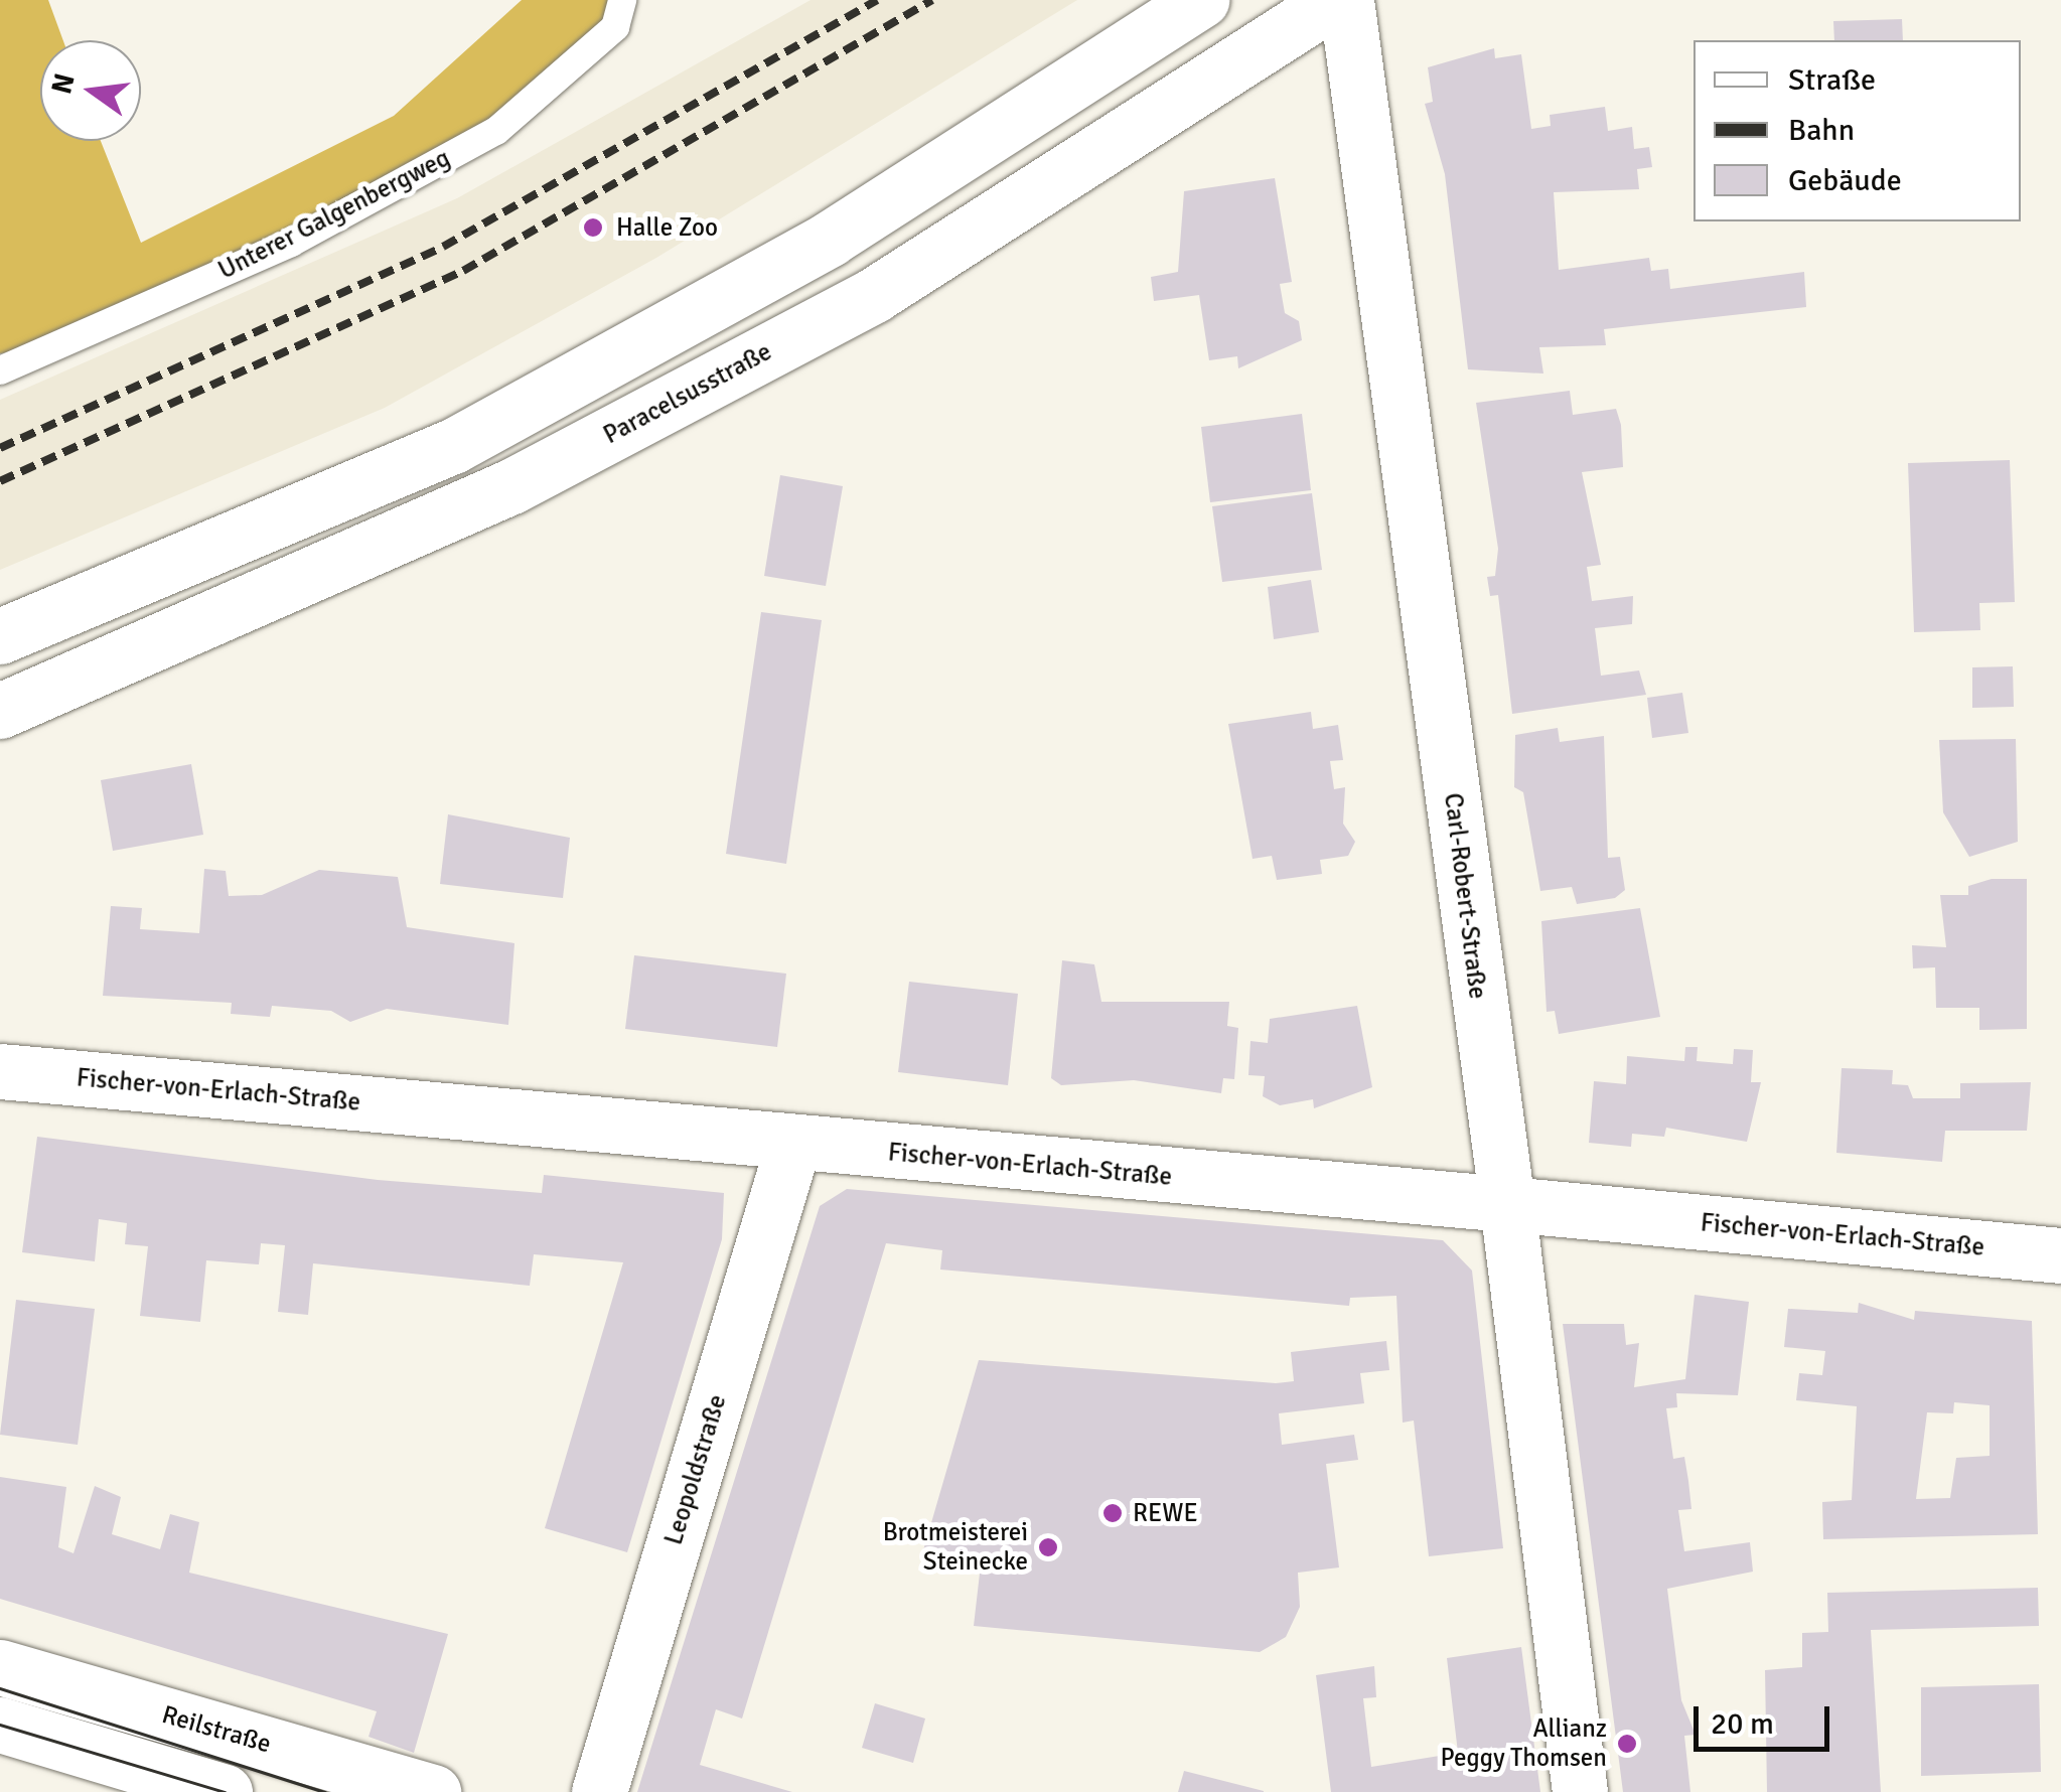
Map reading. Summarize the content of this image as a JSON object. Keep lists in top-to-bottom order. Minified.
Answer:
{"streets":{"street":["Paracelsusstraße","Carl-Robert-Straße","Fischer-von-Erlach-Straße","Leopoldstraße","Reilstraße"],"lane":["Unterer Galgenbergweg"]},"crossings":[["Carl-Robert-Straße","Fischer-von-Erlach-Straße"],["Fischer-von-Erlach-Straße","Leopoldstraße"]],"places":["Halle Zoo","REWE","Brotmeisterei Steinecke","Allianz Peggy Thomsen"],"legend":["Straße","Bahn","Gebäude"],"scale_bar":"20 m","north":"left"}
